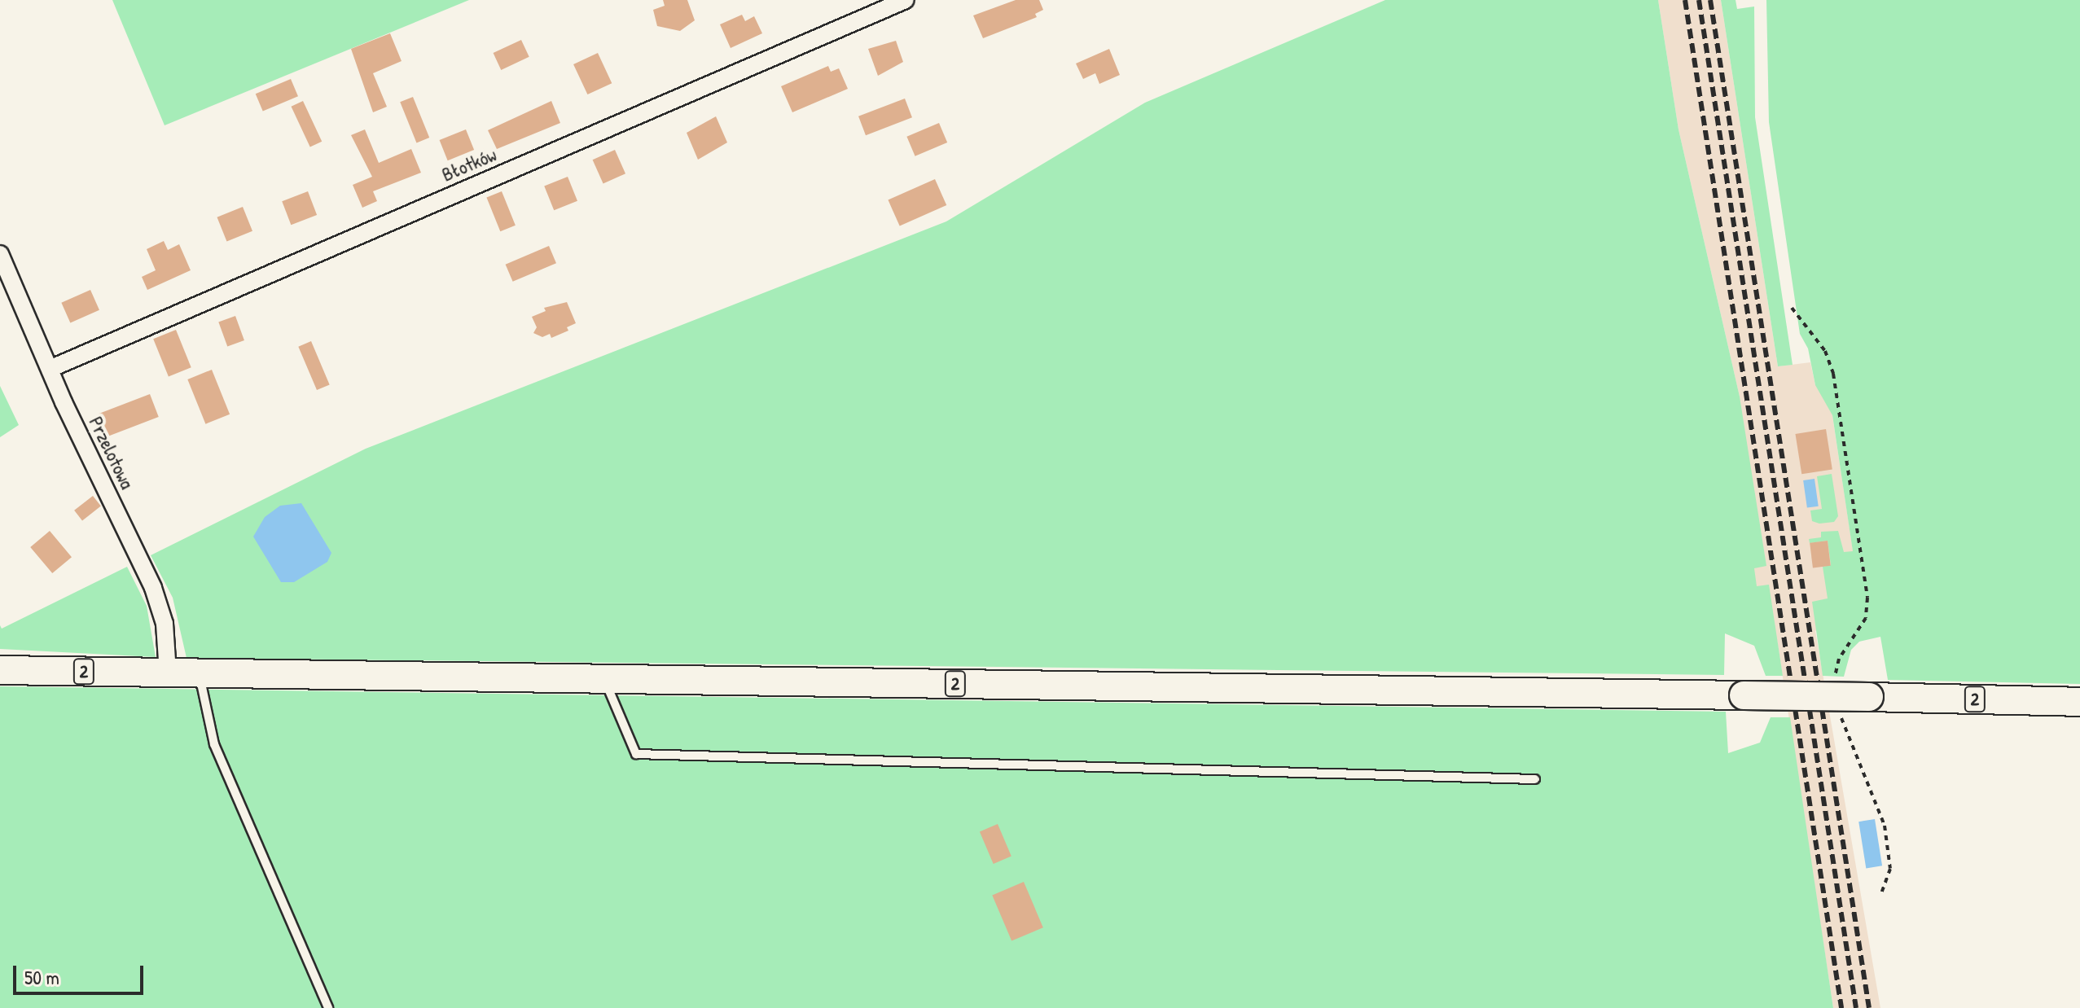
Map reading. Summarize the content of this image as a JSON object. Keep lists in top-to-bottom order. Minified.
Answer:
{"streets":{"highway":["2"],"street":["Błotków","Przelotowa"]},"crossings":[["Błotków","Przelotowa"],["Przelotowa","2"]],"scale_bar":"50 m"}
